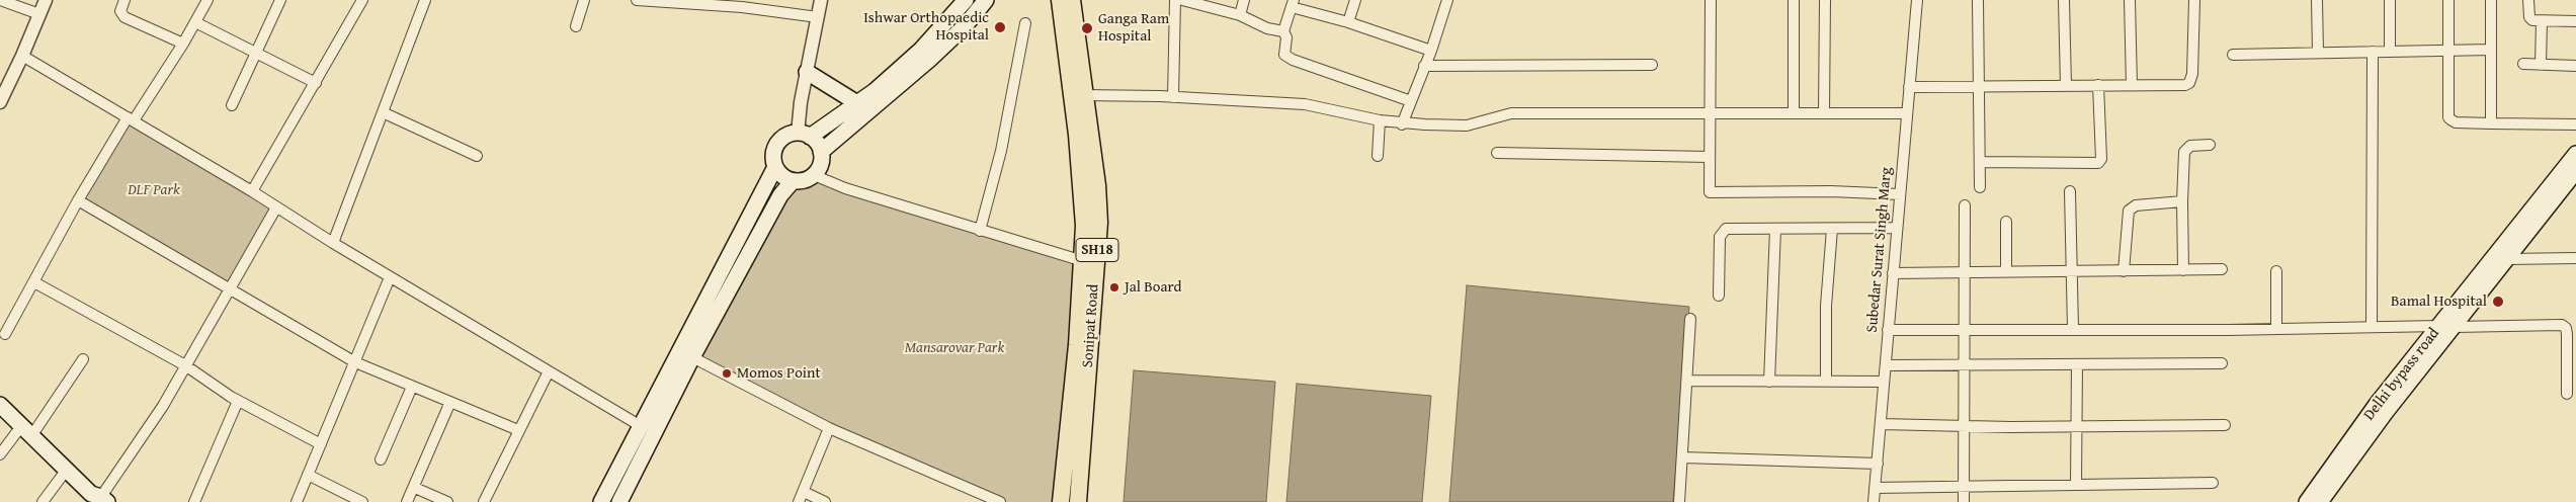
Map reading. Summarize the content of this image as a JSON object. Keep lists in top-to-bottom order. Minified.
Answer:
{"streets":{"main road":["SH18","Sonipat Road","Delhi bypass road"],"street":["Subedar Surat Singh Marg"]},"parks":["DLF Park","Mansarovar Park"],"places":["Ishwar Orthopaedic Hospital","Ganga Ram Hospital","Jal Board","Bamal Hospital","Momos Point"]}
